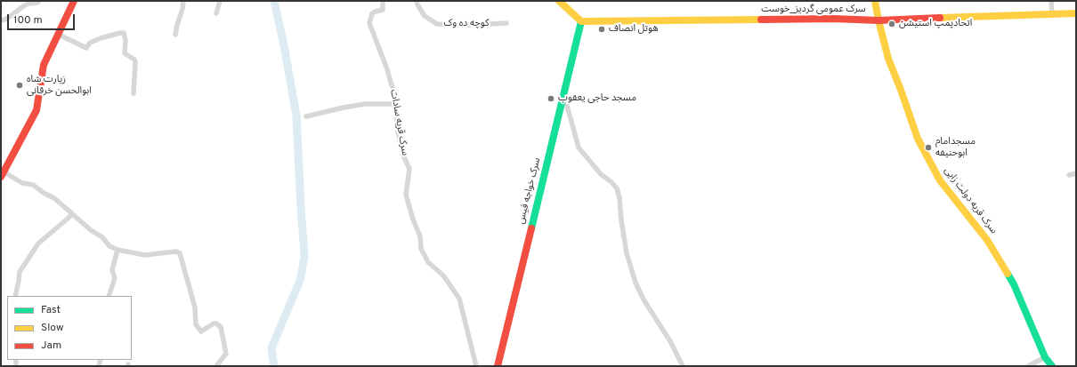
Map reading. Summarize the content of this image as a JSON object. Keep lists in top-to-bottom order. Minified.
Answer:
{"streets":{"main road":["سرک عمومی گردیز_خوست","سرک خواجه قیس","سرک قریه دولت زایی"],"street":["کوچه ده وک","سرک قریه سادات"]},"crossings":[["سرک عمومی گردیز_خوست","سرک خواجه قیس"],["سرک عمومی گردیز_خوست","سرک قریه دولت زایی"]],"places":["اتحادپمپ استیشن","هوتل انصاف","زیارت شاه ابوالحسن خرقانی","مسجد حاجی یعقوب","مسجدامام ابوحنیفه"],"legend":["Fast","Slow","Jam"],"scale_bar":"100 m"}
